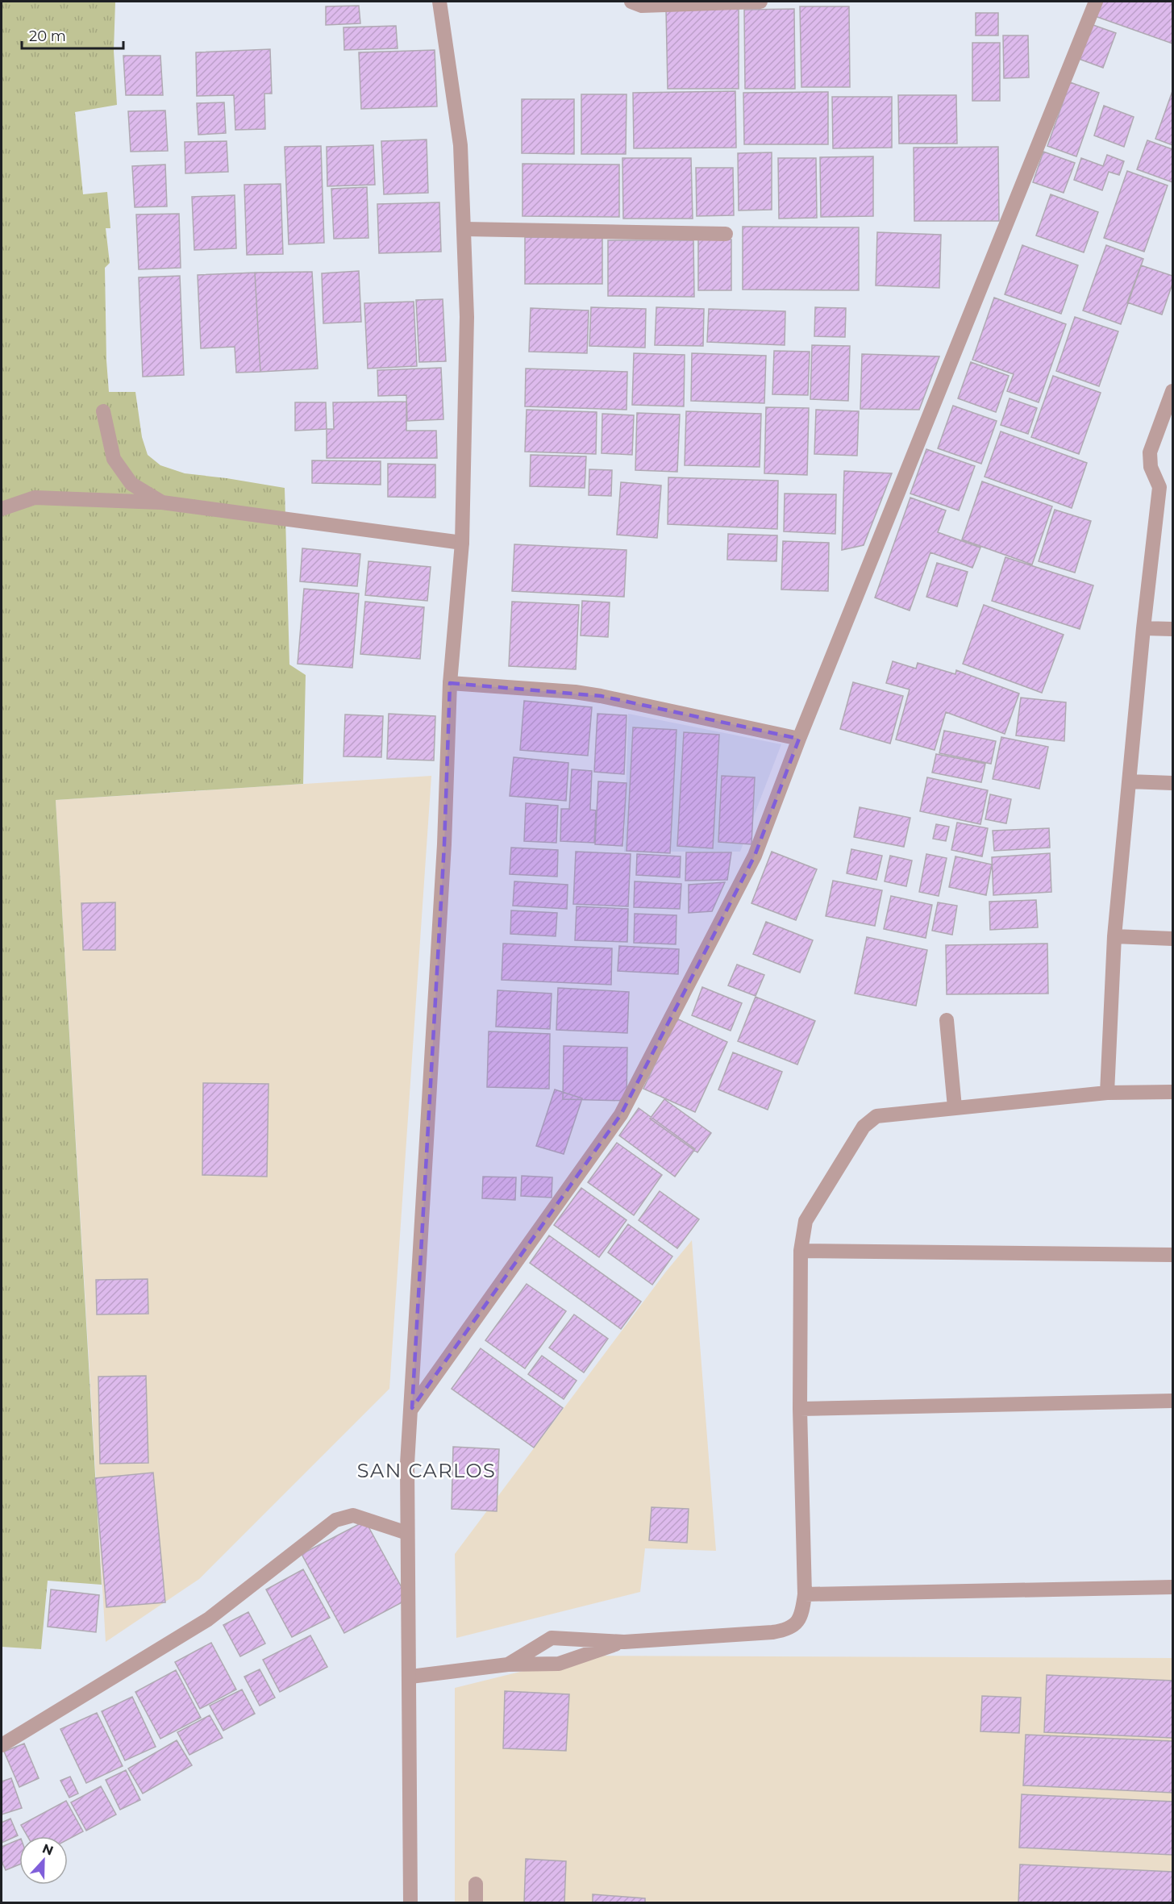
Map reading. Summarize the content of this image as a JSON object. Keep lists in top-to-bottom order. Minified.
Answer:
{"districts":["SAN CARLOS"],"scale_bar":"20 m","north":"top"}
